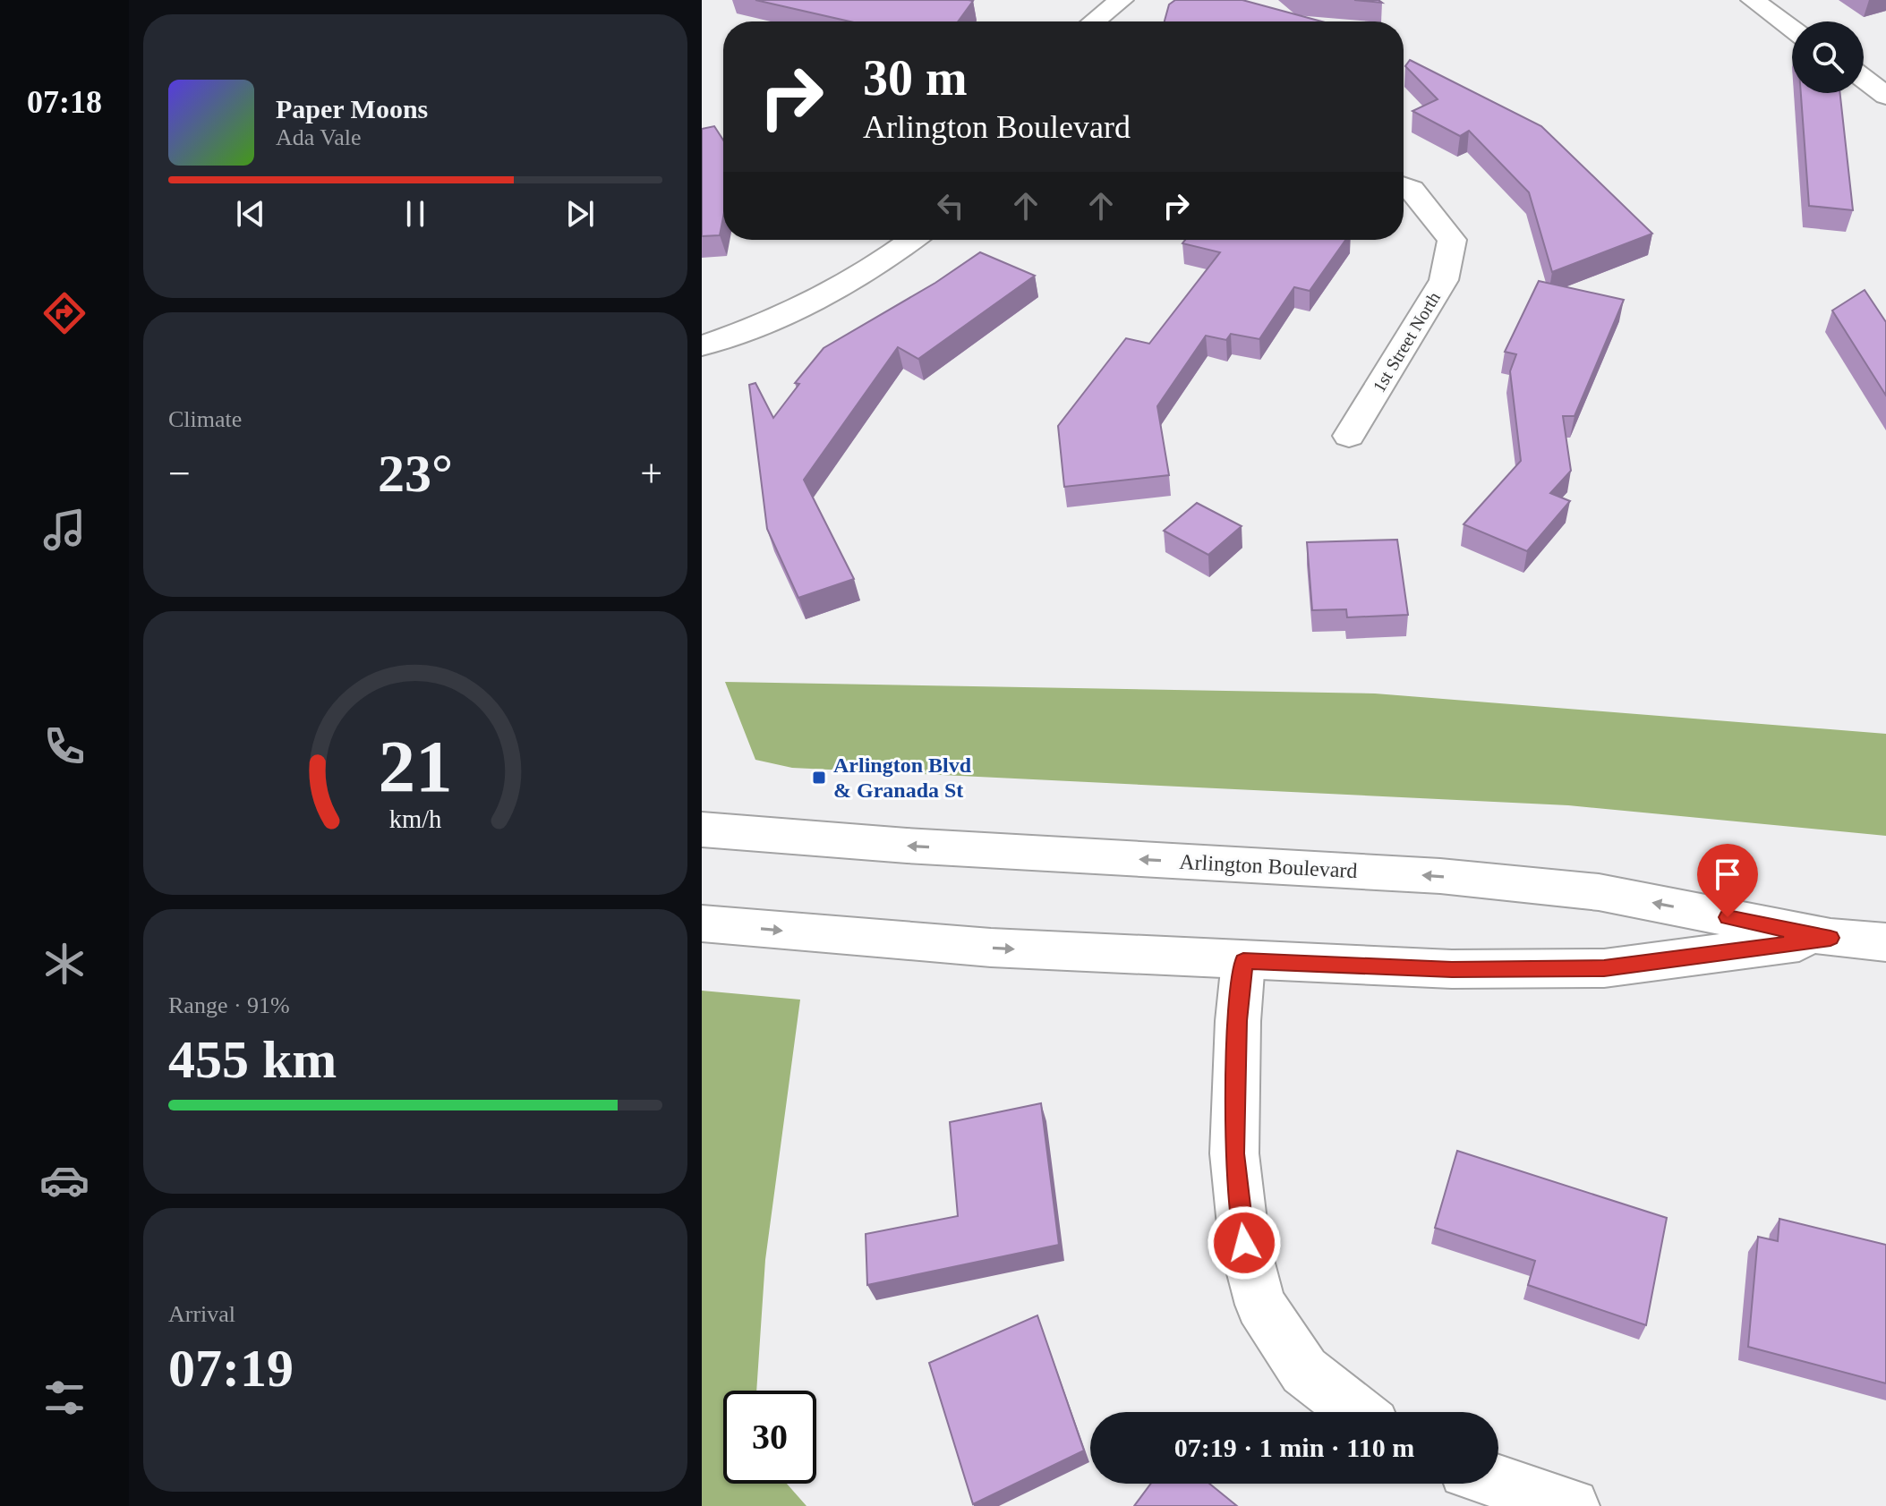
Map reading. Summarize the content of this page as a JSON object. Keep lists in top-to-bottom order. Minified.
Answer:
{"streets":{"main road":["1st Street North","Arlington Boulevard"]},"places":{"transit":["Arlington Blvd & Granada St"]},"page":{"tabs":"07:18","turn":["30 m","Arlington Boulevard"],"song":["Paper Moons","Ada Vale"],"tile":["Climate",["Range · 91%","455 km"],["Arrival","07:19"]],"heat":["−","23°","+"],"limit":"30","trip":"07:19 · 1 min · 110 m","gauge":["21","km/h"]}}
